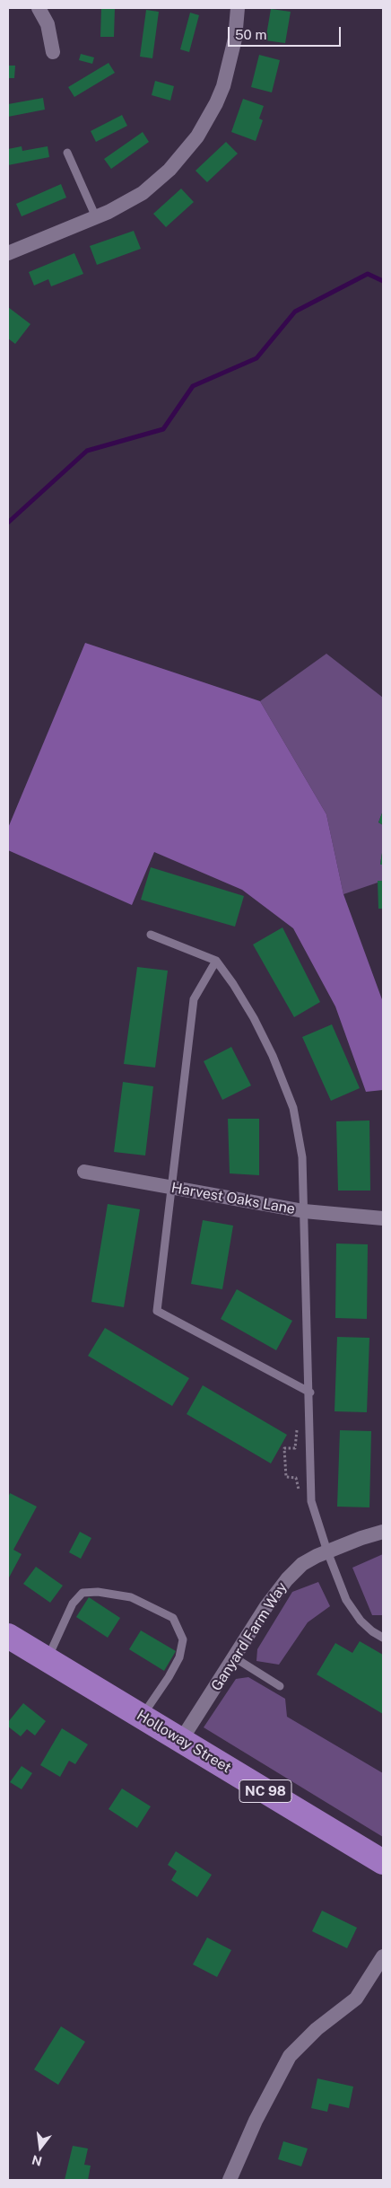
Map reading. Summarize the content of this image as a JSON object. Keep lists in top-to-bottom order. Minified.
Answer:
{"streets":{"highway":["Holloway Street","NC 98"],"street":["Harvest Oaks Lane","Ganyard Farm Way"]},"crossings":[["Ganyard Farm Way","Holloway Street"]],"scale_bar":"50 m","north":"bottom"}
